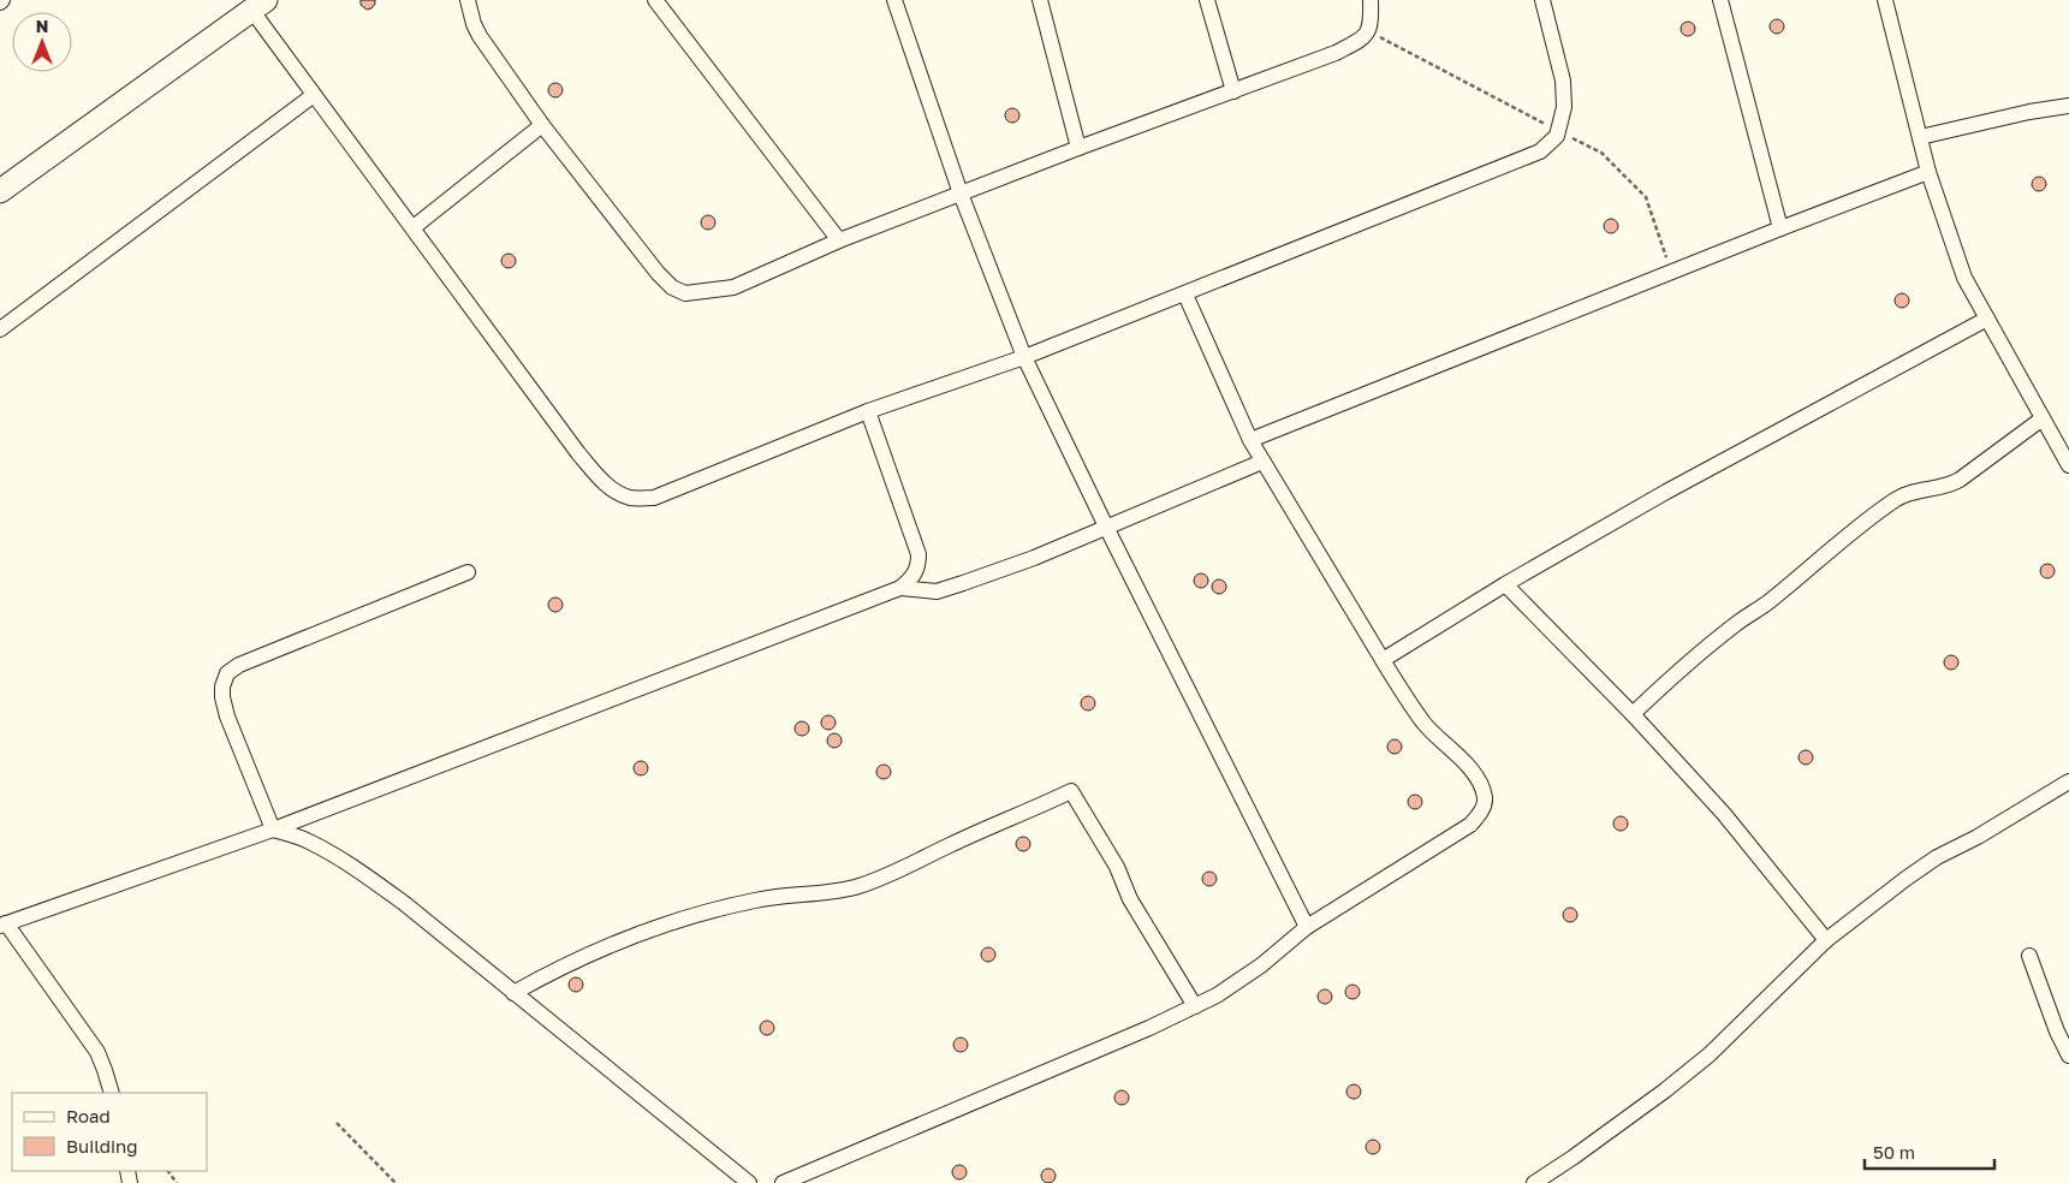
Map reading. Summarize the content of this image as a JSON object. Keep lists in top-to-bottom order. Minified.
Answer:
{"legend":["Road","Building"],"scale_bar":"50 m","north":"top"}
